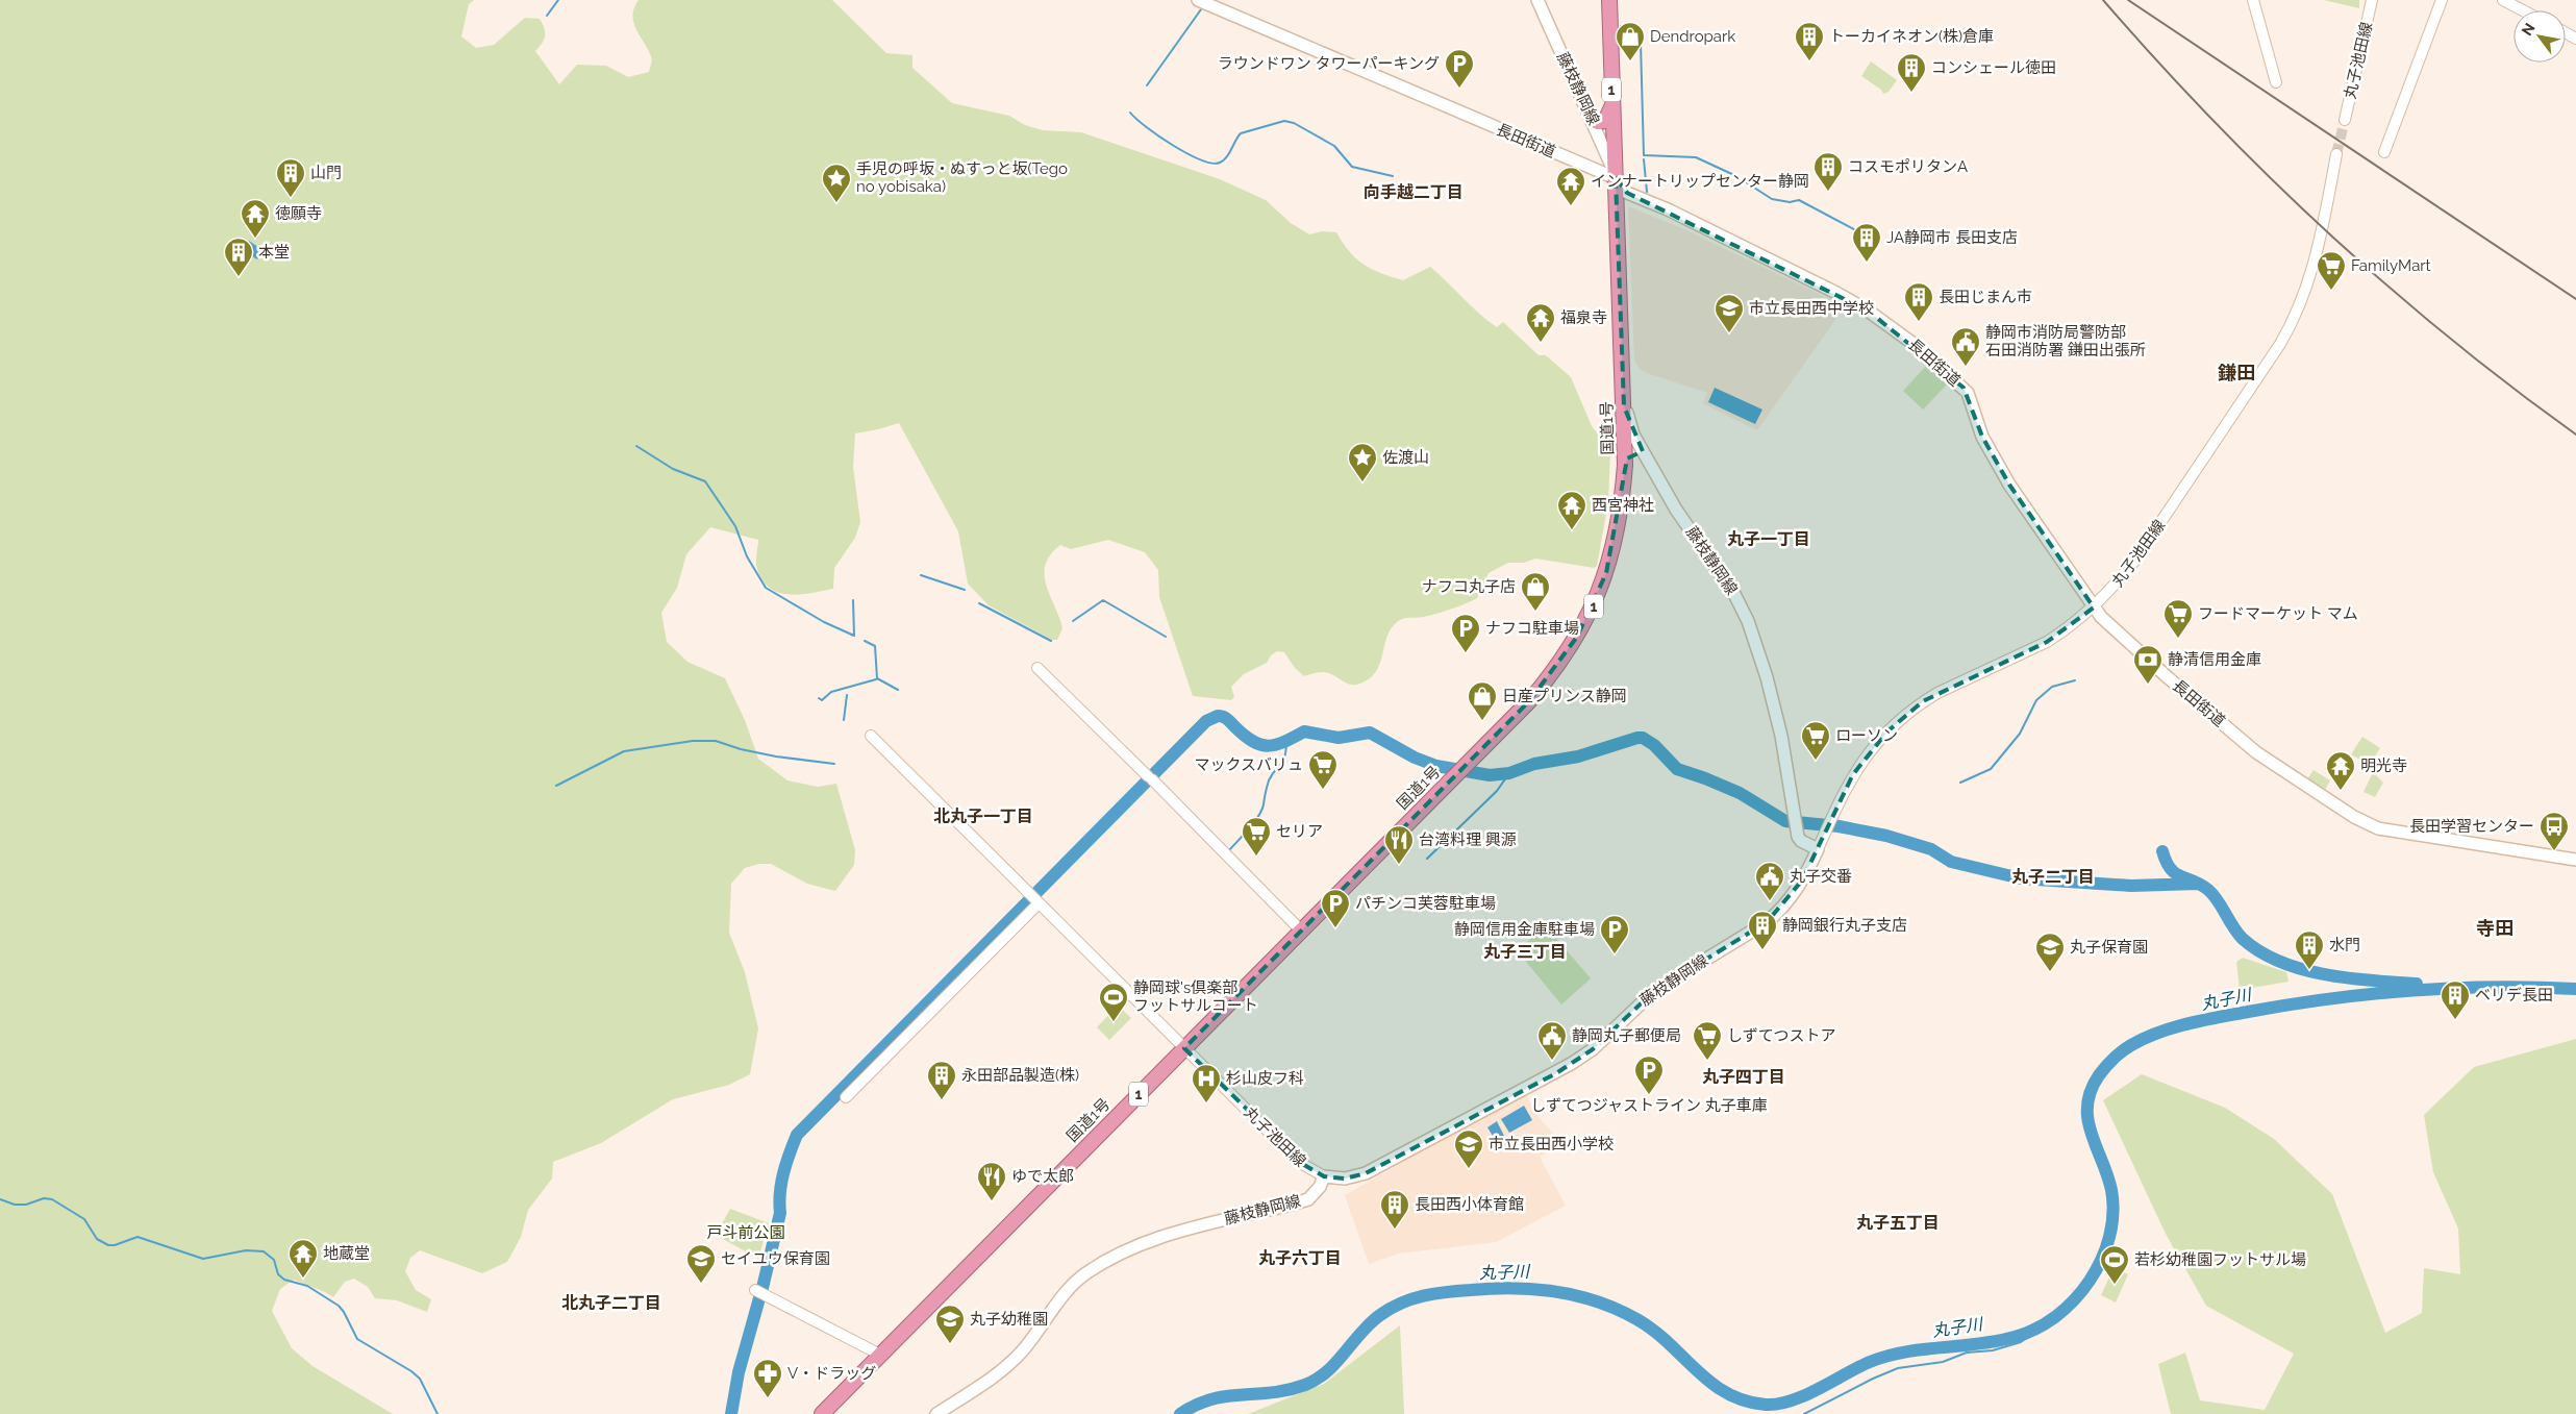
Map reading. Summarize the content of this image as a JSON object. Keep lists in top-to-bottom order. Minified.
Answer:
{"streets":{"highway":["1","国道1号"],"main road":["藤枝静岡線","長田街道"],"street":["丸子池田線"]},"crossings":[["丸子池田線","藤枝静岡線"],["丸子池田線","長田街道"],["丸子池田線","国道1号"],["藤枝静岡線","長田街道"],["藤枝静岡線","国道1号"],["長田街道","国道1号"]],"districts":["向手越二丁目","鎌田","丸子一丁目","北丸子一丁目","丸子二丁目","寺田","丸子三丁目","丸子四丁目","丸子五丁目","丸子六丁目","北丸子二丁目"],"water":["丸子川"],"parks":["戸斗前公園"],"places":{"shop":["Dendropark","ナフコ丸子店","日産プリンス静岡"],"building":["トーカイネオン(株)倉庫","コンシェール徳田","コスモポリタンA","山門","JA静岡市 長田支店","本堂","長田じまん市","静岡銀行丸子支店","水門","ベリデ長田","永田部品製造(株)","長田西小体育館"],"parking":["ラウンドワン タワーパーキング","ナフコ駐車場","パチンコ芙蓉駐車場","静岡信用金庫駐車場","しずてつジャストライン 丸子車庫"],"place":["手児の呼坂・ぬすっと坂(Tego no yobisaka)","佐渡山"],"temple":["インナートリップセンター静岡","徳願寺","福泉寺","西宮神社","明光寺","地蔵堂"],"supermarket":["FamilyMart","フードマーケット マム","ローソン","マックスバリュ","セリア","しずてつストア"],"school or university":["市立長田西中学校","丸子保育園","市立長田西小学校","セイユウ保育園","丸子幼稚園"],"public building":["静岡市消防局警防部 石田消防署 鎌田出張所","丸子交番","静岡丸子郵便局"],"bank":["静清信用金庫"],"bus stop":["長田学習センター"],"restaurant":["台湾料理 興源","ゆで太郎"],"sports":["静岡球's倶楽部 フットサルコート","若杉幼稚園フットサル場"],"hospital":["杉山皮フ科"],"pharmacy":["V・ドラッグ"]},"north":"top left"}
